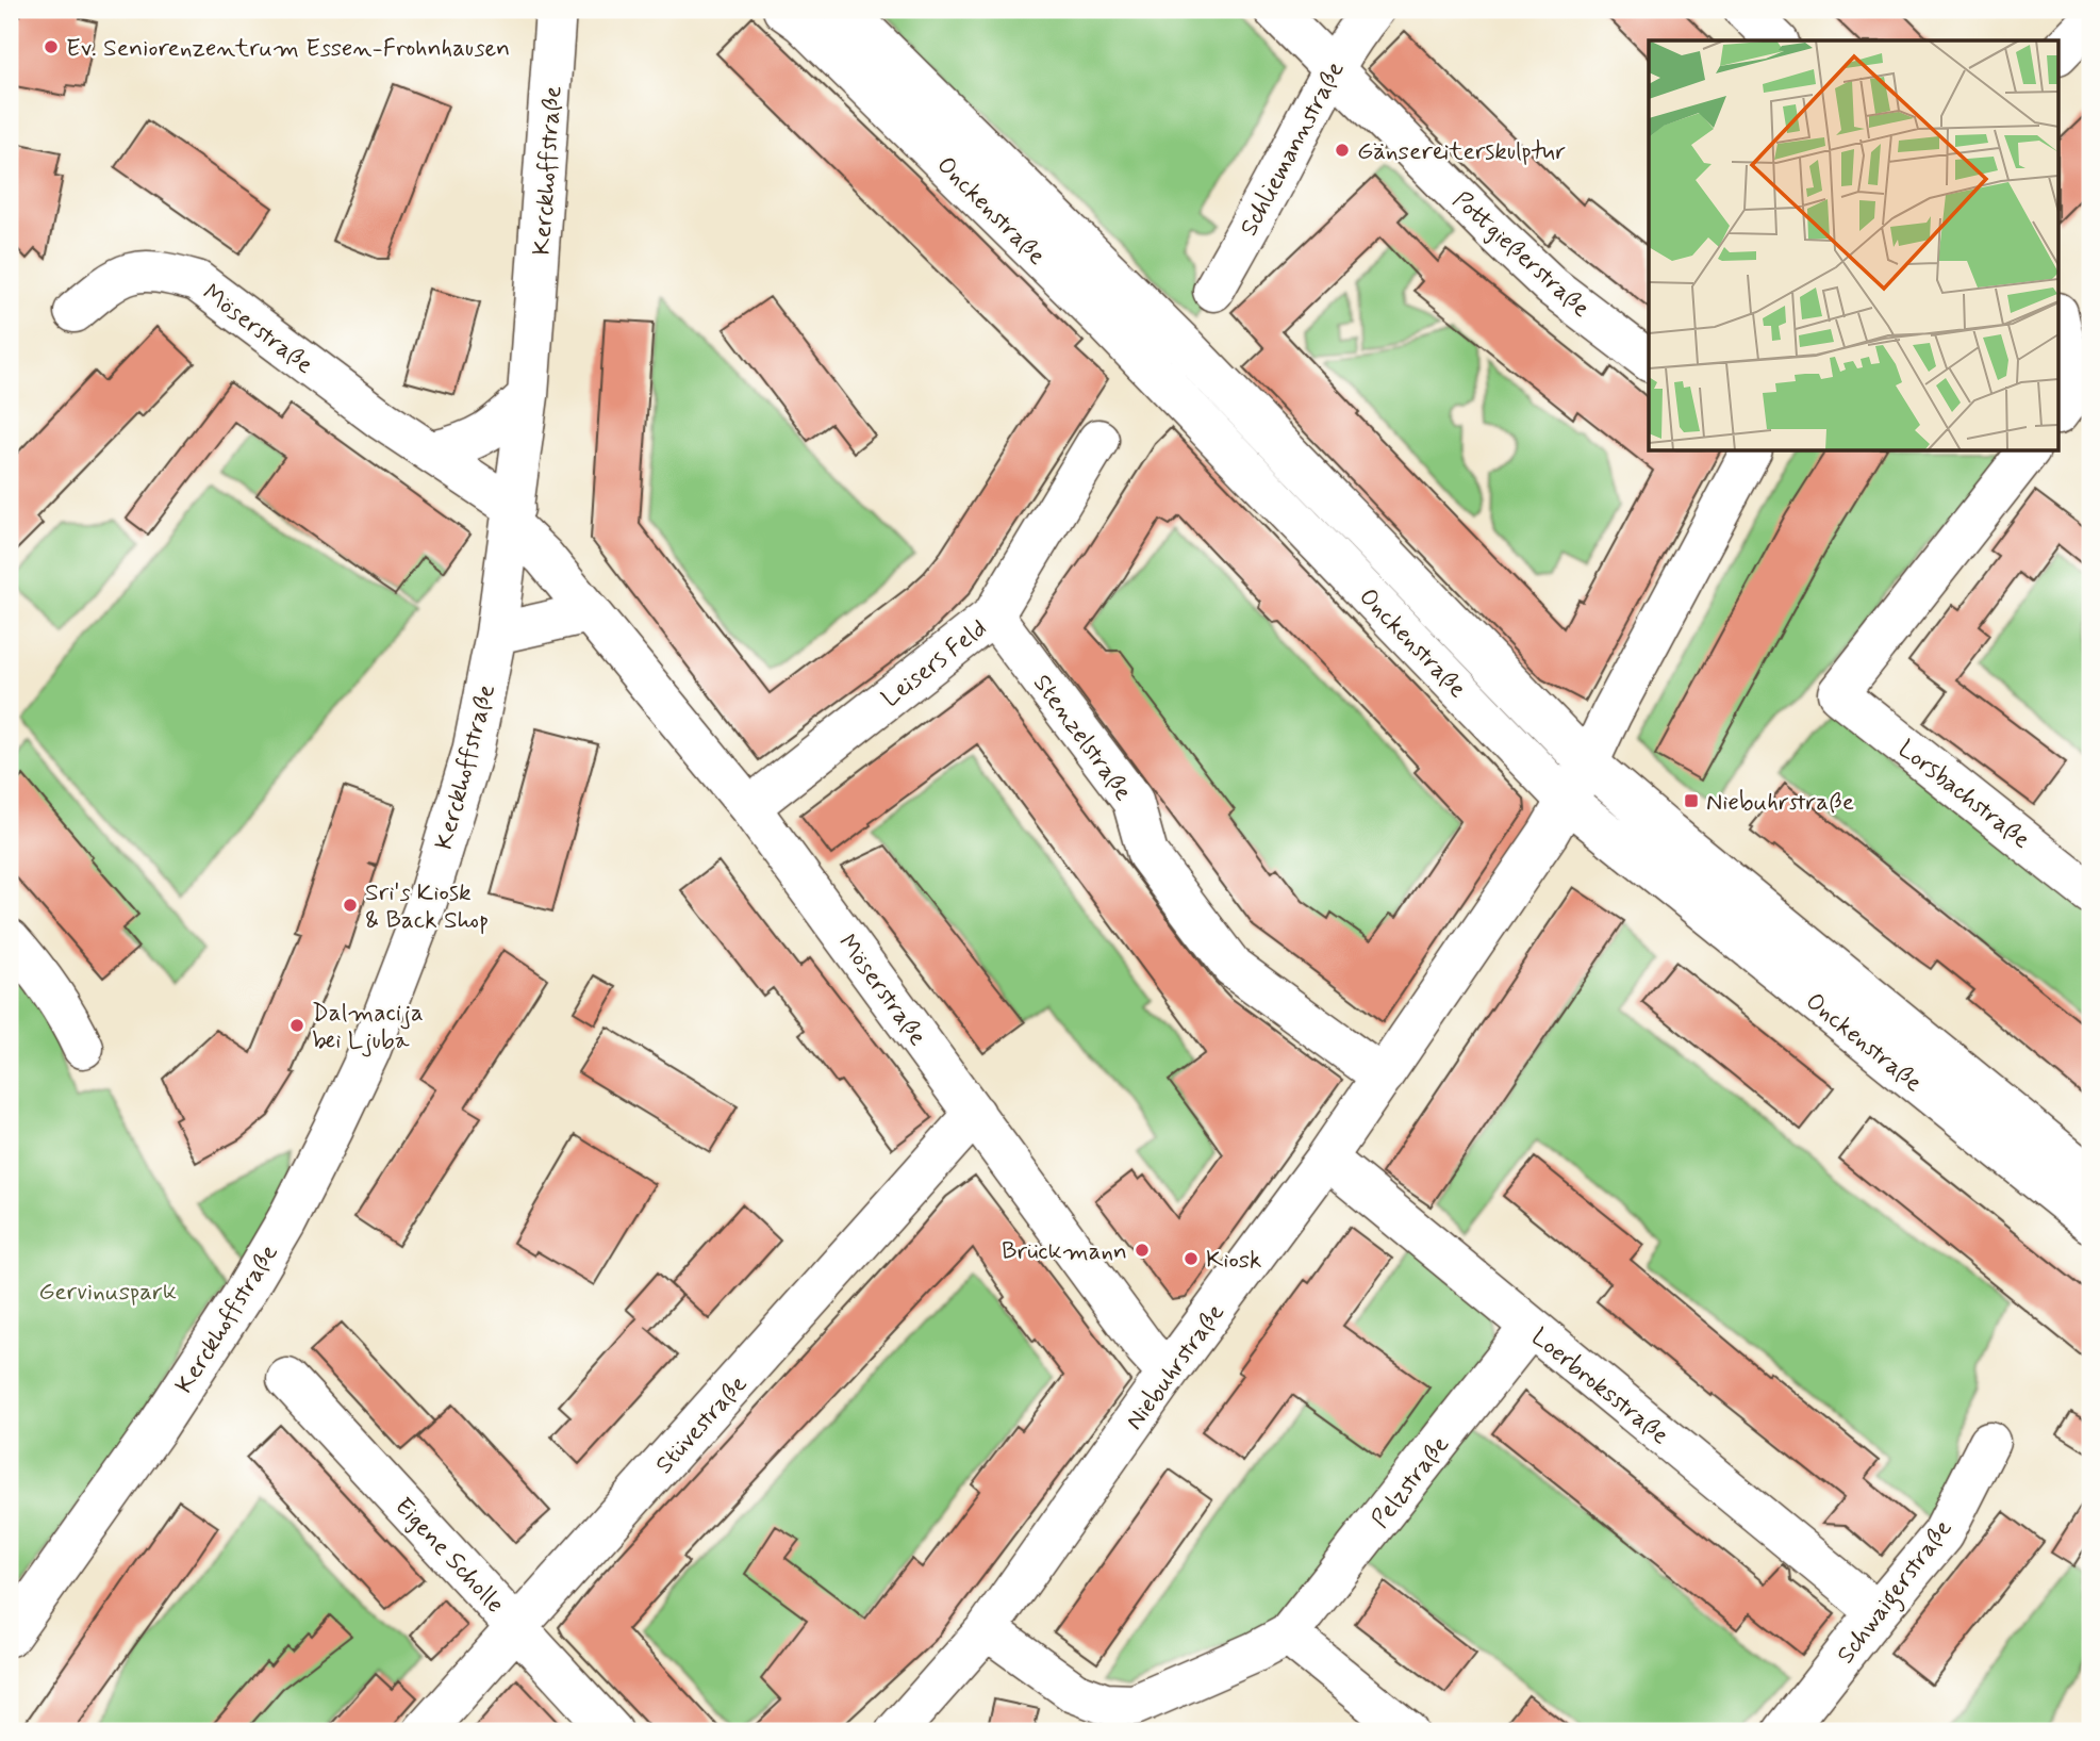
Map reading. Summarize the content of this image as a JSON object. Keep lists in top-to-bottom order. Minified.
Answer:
{"streets":{"street":["Schliemannstraße","Kerckhoffstraße","Onckenstraße","Pottgießerstraße","Möserstraße","Leisers Feld","Stenzelstraße","Lorsbachstraße","Niebuhrstraße","Loerbroksstraße","Stüvestraße","Pelzstraße","Eigene Scholle","Schwaigerstraße"]},"crossings":[["Schliemannstraße","Pottgießerstraße"],["Kerckhoffstraße","Möserstraße"],["Onckenstraße","Niebuhrstraße"],["Möserstraße","Leisers Feld"],["Möserstraße","Niebuhrstraße"],["Möserstraße","Stüvestraße"],["Leisers Feld","Stenzelstraße"],["Stenzelstraße","Niebuhrstraße"],["Niebuhrstraße","Loerbroksstraße"],["Loerbroksstraße","Pelzstraße"],["Loerbroksstraße","Schwaigerstraße"],["Stüvestraße","Eigene Scholle"]],"parks":["Gervinuspark"],"places":{"other":["Ev. Seniorenzentrum Essen-Frohnhausen","Gänsereiterskulptur","Sri's Kiosk & Back Shop","Dalmacija bei Ljuba","Brückmann","Kiosk"],"transit":["Niebuhrstraße"]}}
